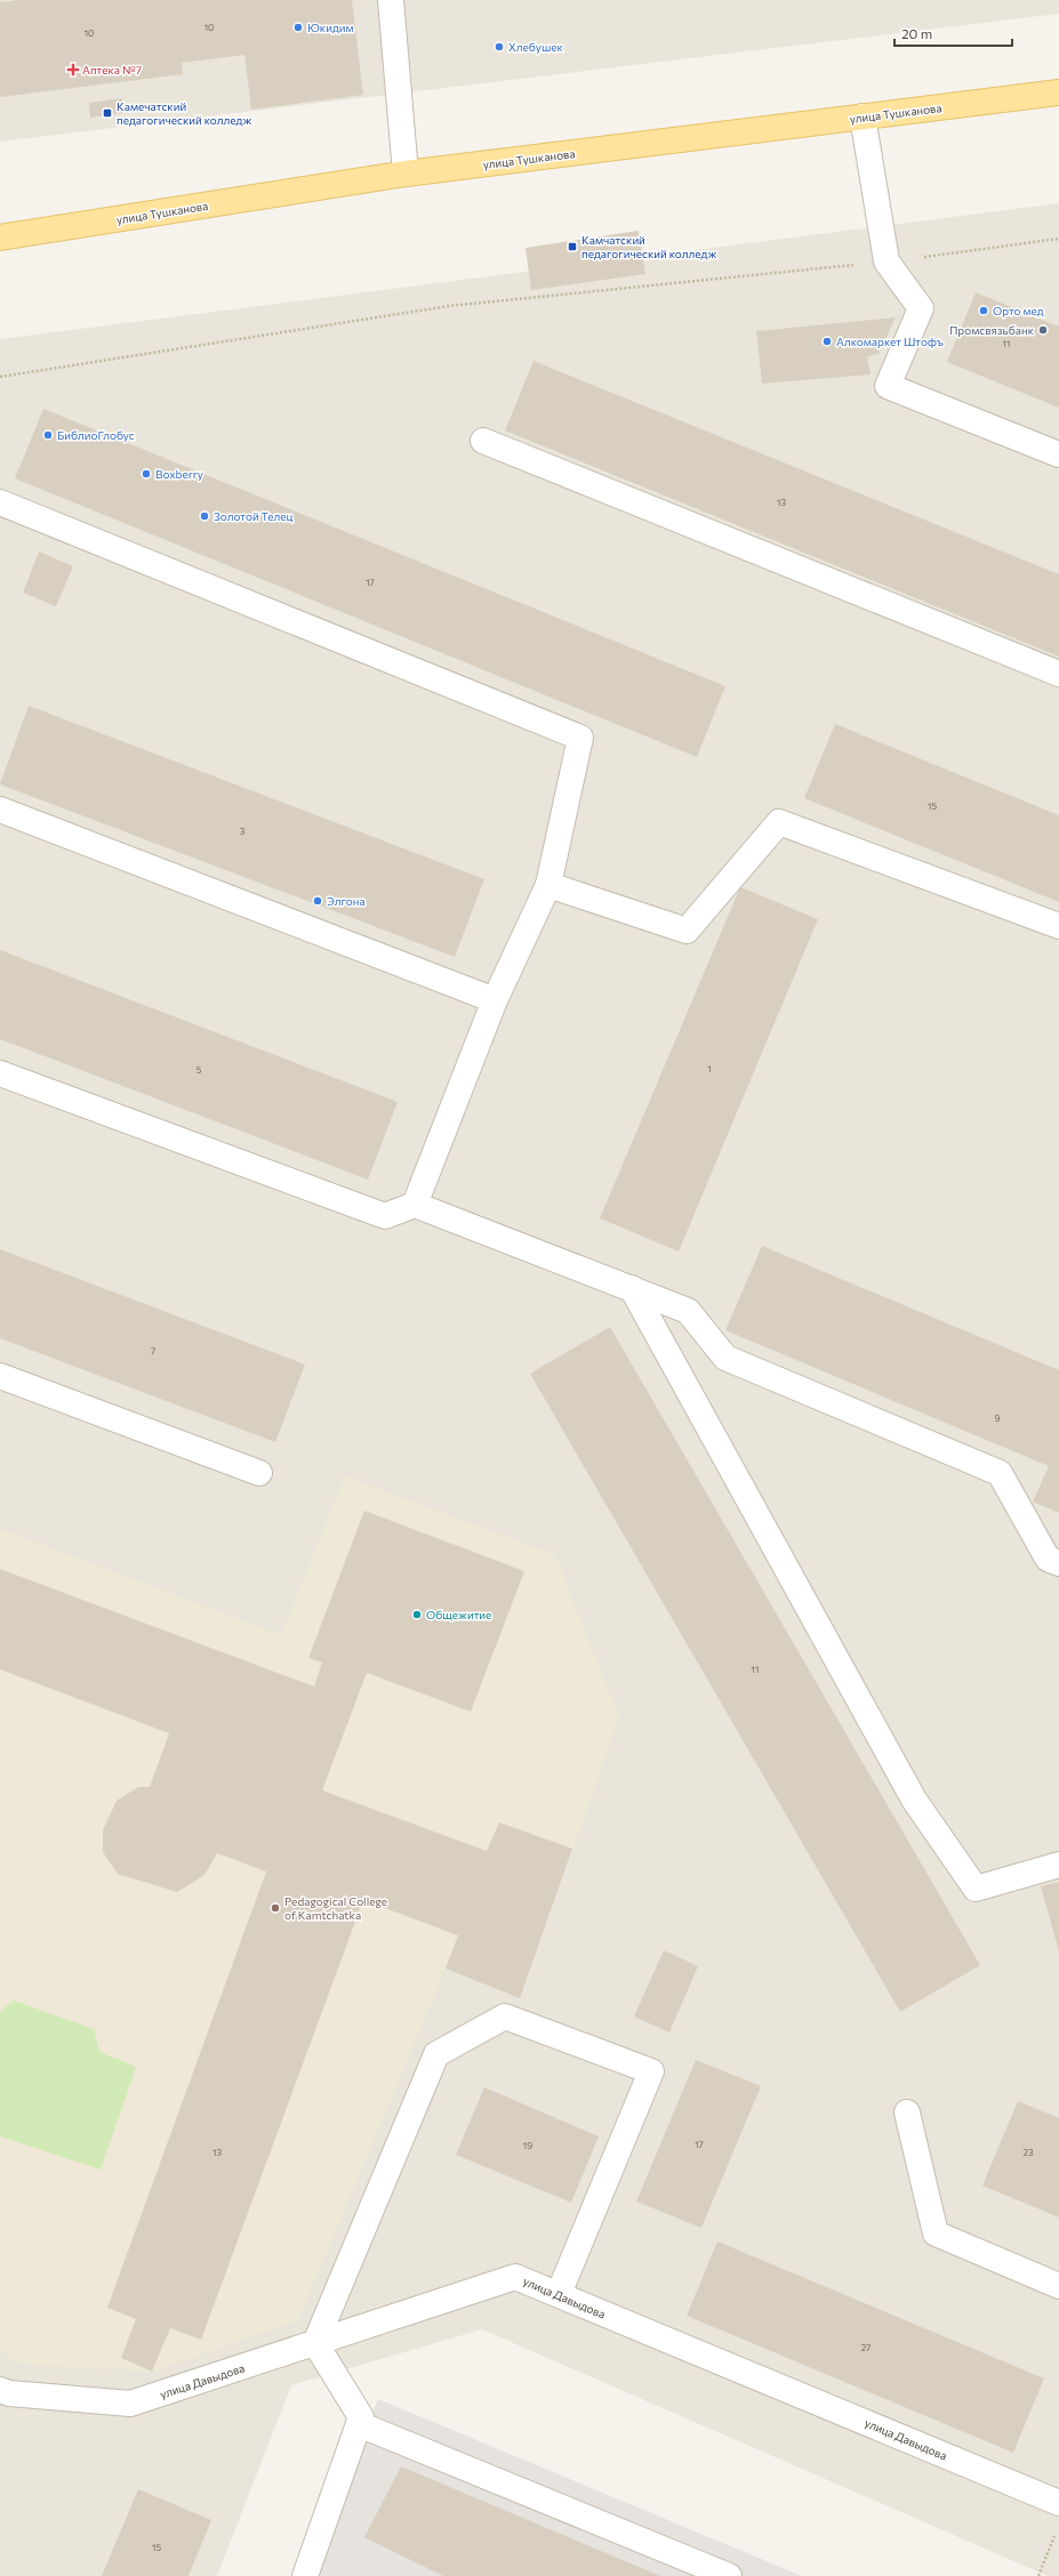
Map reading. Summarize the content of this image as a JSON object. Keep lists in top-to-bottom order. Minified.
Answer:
{"streets":{"main road":["улица Тушканова"],"street":["улица Давыдова"]},"places":{"other":["Юкидим","Хлебушек","Орто мед","Промсвязьбанк","Алкомаркет Штофъ","БиблиоГлобус","Boxberry","Золотой Телец","Элгона","Общежитие","Pedagogical College of Kamtchatka"],"health":["Аптека №7"],"transit":["Камечатский педагогический колледж","Камчатский педагогический колледж"]},"house_numbers":["10","10","11","13","17","15","3","1","5","7","9","11","17","19","13","23","27","15"],"scale_bar":"20 m"}
